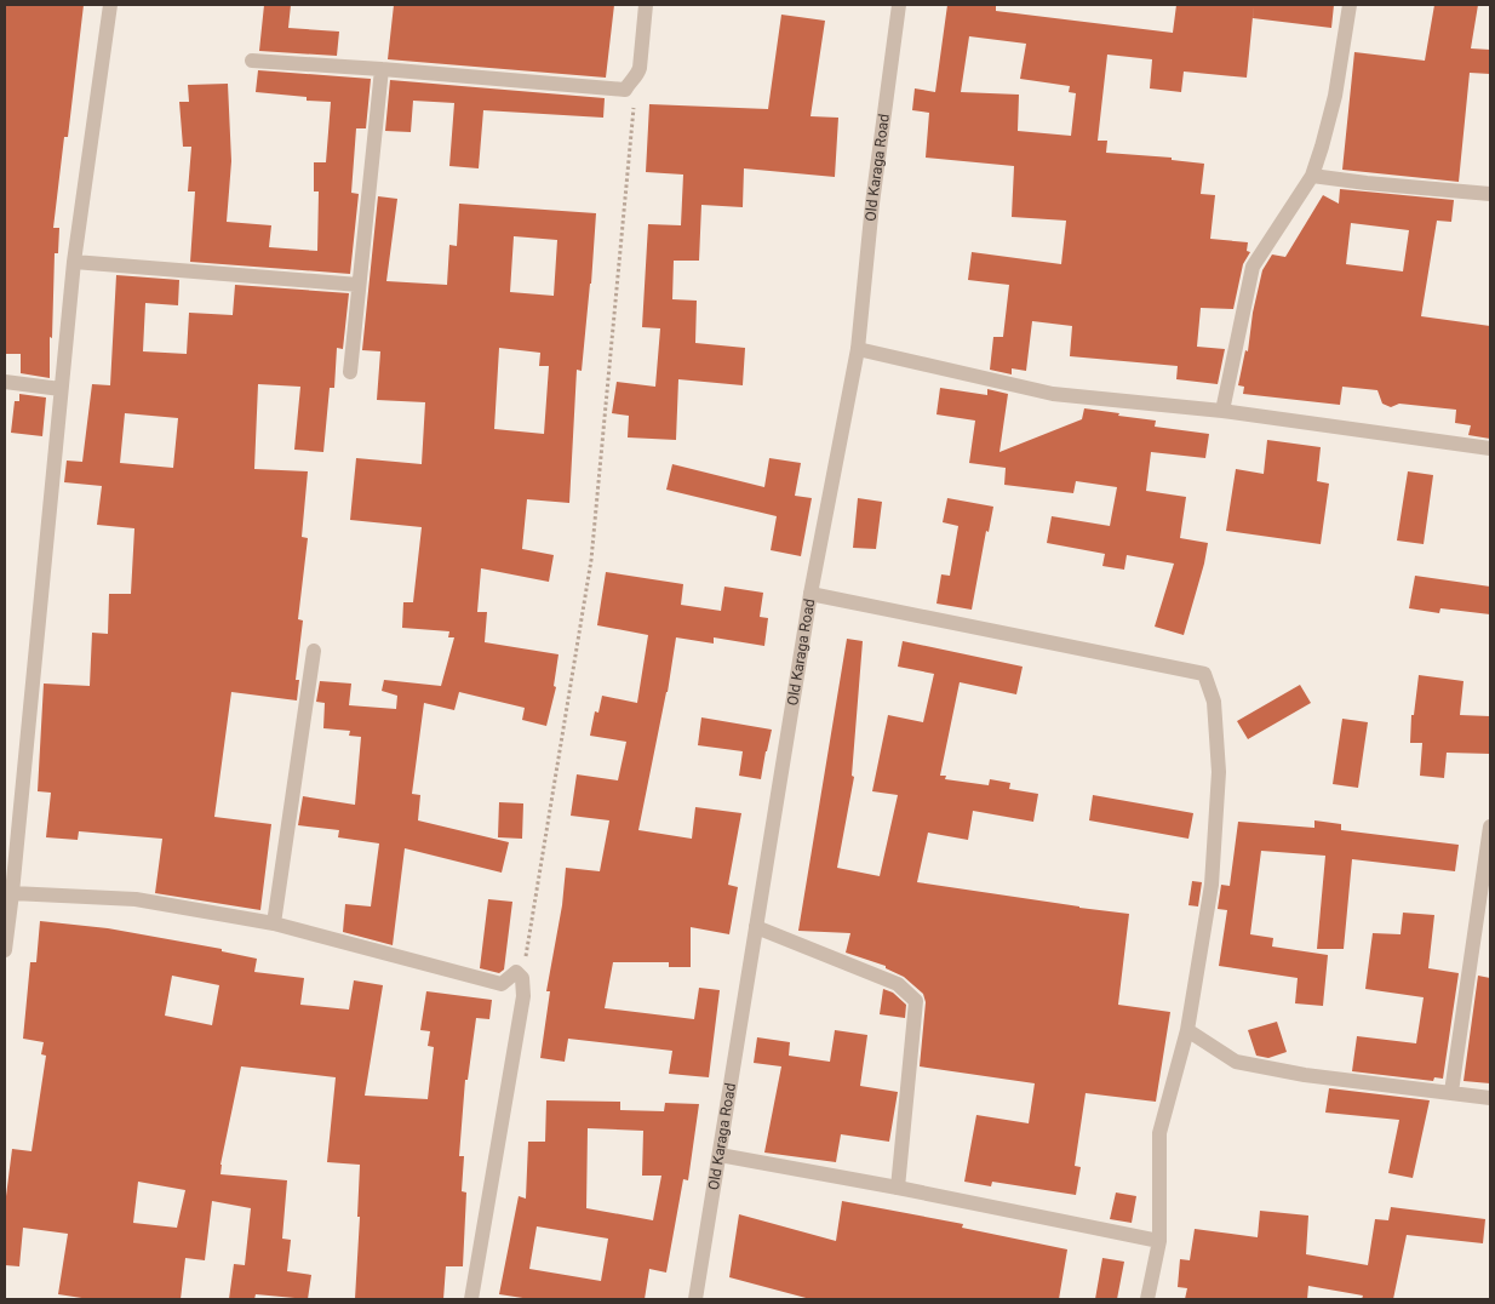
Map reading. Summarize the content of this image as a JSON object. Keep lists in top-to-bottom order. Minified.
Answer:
{"streets":{"street":["Old Karaga Road"]}}
